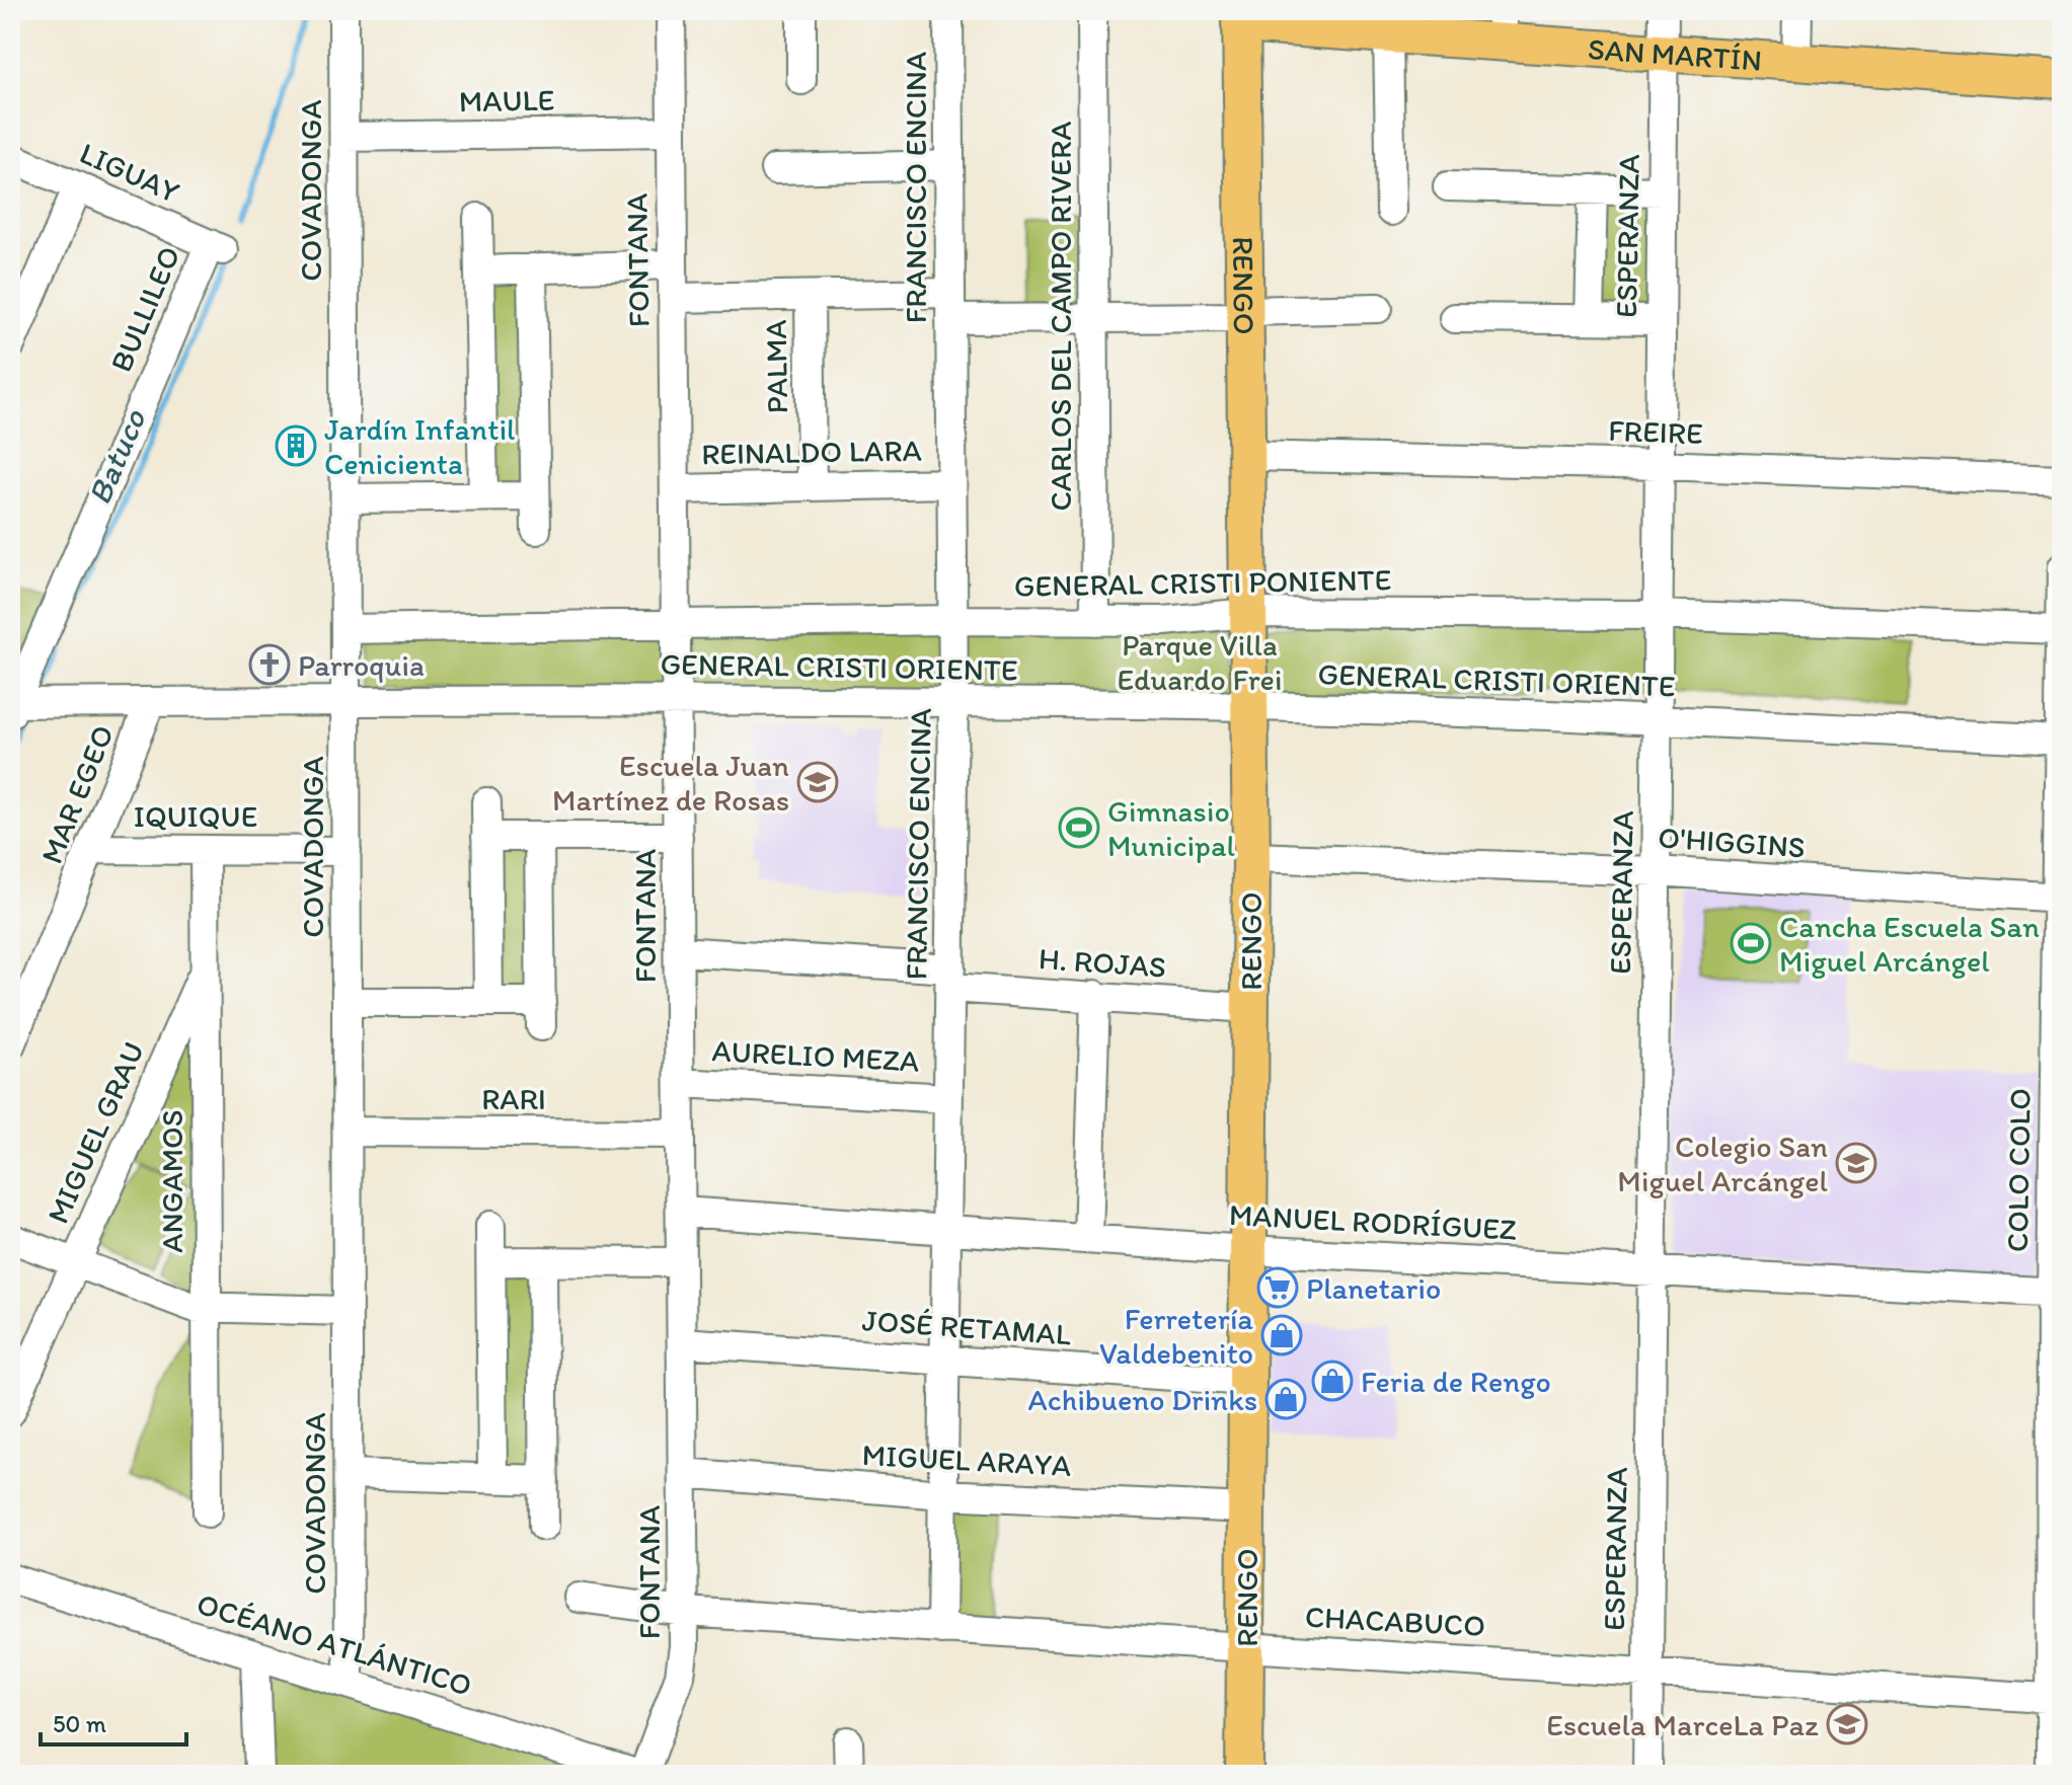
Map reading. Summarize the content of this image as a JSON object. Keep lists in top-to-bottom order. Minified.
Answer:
{"streets":{"main road":["SAN MARTÍN","RENGO"],"street":["MAULE","LIGUAY","FRANCISCO ENCINA","COVADONGA","ESPERANZA","FONTANA","BULLILEO","CARLOS DEL CAMPO RIVERA","PALMA","FREIRE","REINALDO LARA","GENERAL CRISTI PONIENTE","GENERAL CRISTI ORIENTE","MAR EGEO","IQUIQUE","O'HIGGINS","H. ROJAS","AURELIO MEZA","RARI","MIGUEL GRAU","COLO COLO","ANGAMOS","MANUEL RODRÍGUEZ","JOSÉ RETAMAL","MIGUEL ARAYA","CHACABUCO","OCÉANO ATLÁNTICO"]},"crossings":[["SAN MARTÍN","ESPERANZA"],["SAN MARTÍN","RENGO"],["MAULE","COVADONGA"],["MAULE","FONTANA"],["LIGUAY","BULLILEO"],["FRANCISCO ENCINA","REINALDO LARA"],["FRANCISCO ENCINA","GENERAL CRISTI PONIENTE"],["FRANCISCO ENCINA","GENERAL CRISTI ORIENTE"],["FRANCISCO ENCINA","H. ROJAS"],["FRANCISCO ENCINA","AURELIO MEZA"],["FRANCISCO ENCINA","MANUEL RODRÍGUEZ"],["FRANCISCO ENCINA","JOSÉ RETAMAL"],["FRANCISCO ENCINA","MIGUEL ARAYA"],["FRANCISCO ENCINA","CHACABUCO"],["COVADONGA","GENERAL CRISTI PONIENTE"],["COVADONGA","GENERAL CRISTI ORIENTE"],["COVADONGA","IQUIQUE"],["COVADONGA","RARI"],["COVADONGA","OCÉANO ATLÁNTICO"],["ESPERANZA","FREIRE"],["ESPERANZA","GENERAL CRISTI PONIENTE"],["ESPERANZA","GENERAL CRISTI ORIENTE"],["ESPERANZA","O'HIGGINS"],["ESPERANZA","MANUEL RODRÍGUEZ"],["ESPERANZA","CHACABUCO"],["FONTANA","REINALDO LARA"],["FONTANA","GENERAL CRISTI PONIENTE"],["FONTANA","GENERAL CRISTI ORIENTE"],["FONTANA","H. ROJAS"],["FONTANA","AURELIO MEZA"],["FONTANA","RARI"],["FONTANA","MANUEL RODRÍGUEZ"],["FONTANA","JOSÉ RETAMAL"],["FONTANA","MIGUEL ARAYA"],["FONTANA","CHACABUCO"],["FONTANA","OCÉANO ATLÁNTICO"],["RENGO","FREIRE"],["RENGO","GENERAL CRISTI PONIENTE"],["RENGO","GENERAL CRISTI ORIENTE"],["RENGO","O'HIGGINS"],["RENGO","H. ROJAS"],["RENGO","MANUEL RODRÍGUEZ"],["RENGO","JOSÉ RETAMAL"],["RENGO","MIGUEL ARAYA"],["RENGO","CHACABUCO"],["BULLILEO","GENERAL CRISTI ORIENTE"],["CARLOS DEL CAMPO RIVERA","GENERAL CRISTI PONIENTE"],["PALMA","REINALDO LARA"],["GENERAL CRISTI PONIENTE","COLO COLO"],["GENERAL CRISTI ORIENTE","MAR EGEO"],["GENERAL CRISTI ORIENTE","COLO COLO"],["MAR EGEO","IQUIQUE"],["IQUIQUE","ANGAMOS"],["O'HIGGINS","COLO COLO"],["MIGUEL GRAU","ANGAMOS"],["COLO COLO","MANUEL RODRÍGUEZ"],["COLO COLO","CHACABUCO"]],"water":["Batuco"],"parks":["Parque Villa Eduardo Frei"],"places":{"building":["Jardín Infantil Cenicienta"],"church":["Parroquia"],"school or university":["Escuela Juan Martínez de Rosas","Colegio San Miguel Arcángel","Escuela MarceLa Paz"],"sports":["Gimnasio Municipal","Cancha Escuela San Miguel Arcángel"],"supermarket":["Planetario"],"shop":["Ferretería Valdebenito","Feria de Rengo","Achibueno Drinks"]},"scale_bar":"50 m"}
